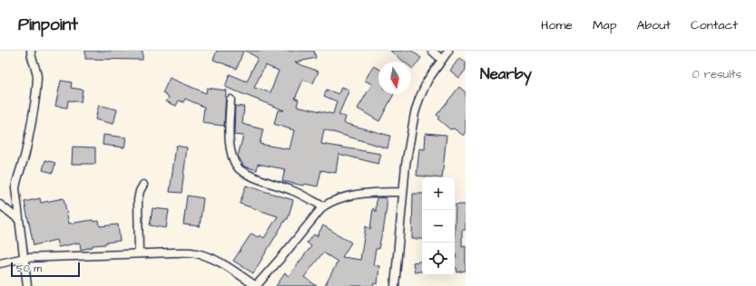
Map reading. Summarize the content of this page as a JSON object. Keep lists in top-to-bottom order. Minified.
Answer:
{"scale_bar":"50 m","north":"bottom","page":{"header":"Pinpoint","nav":["Home","Map","About","Contact"],"heading":["Nearby","0 results"],"map_buttons":["+","−"],"scale":"50 m"}}
